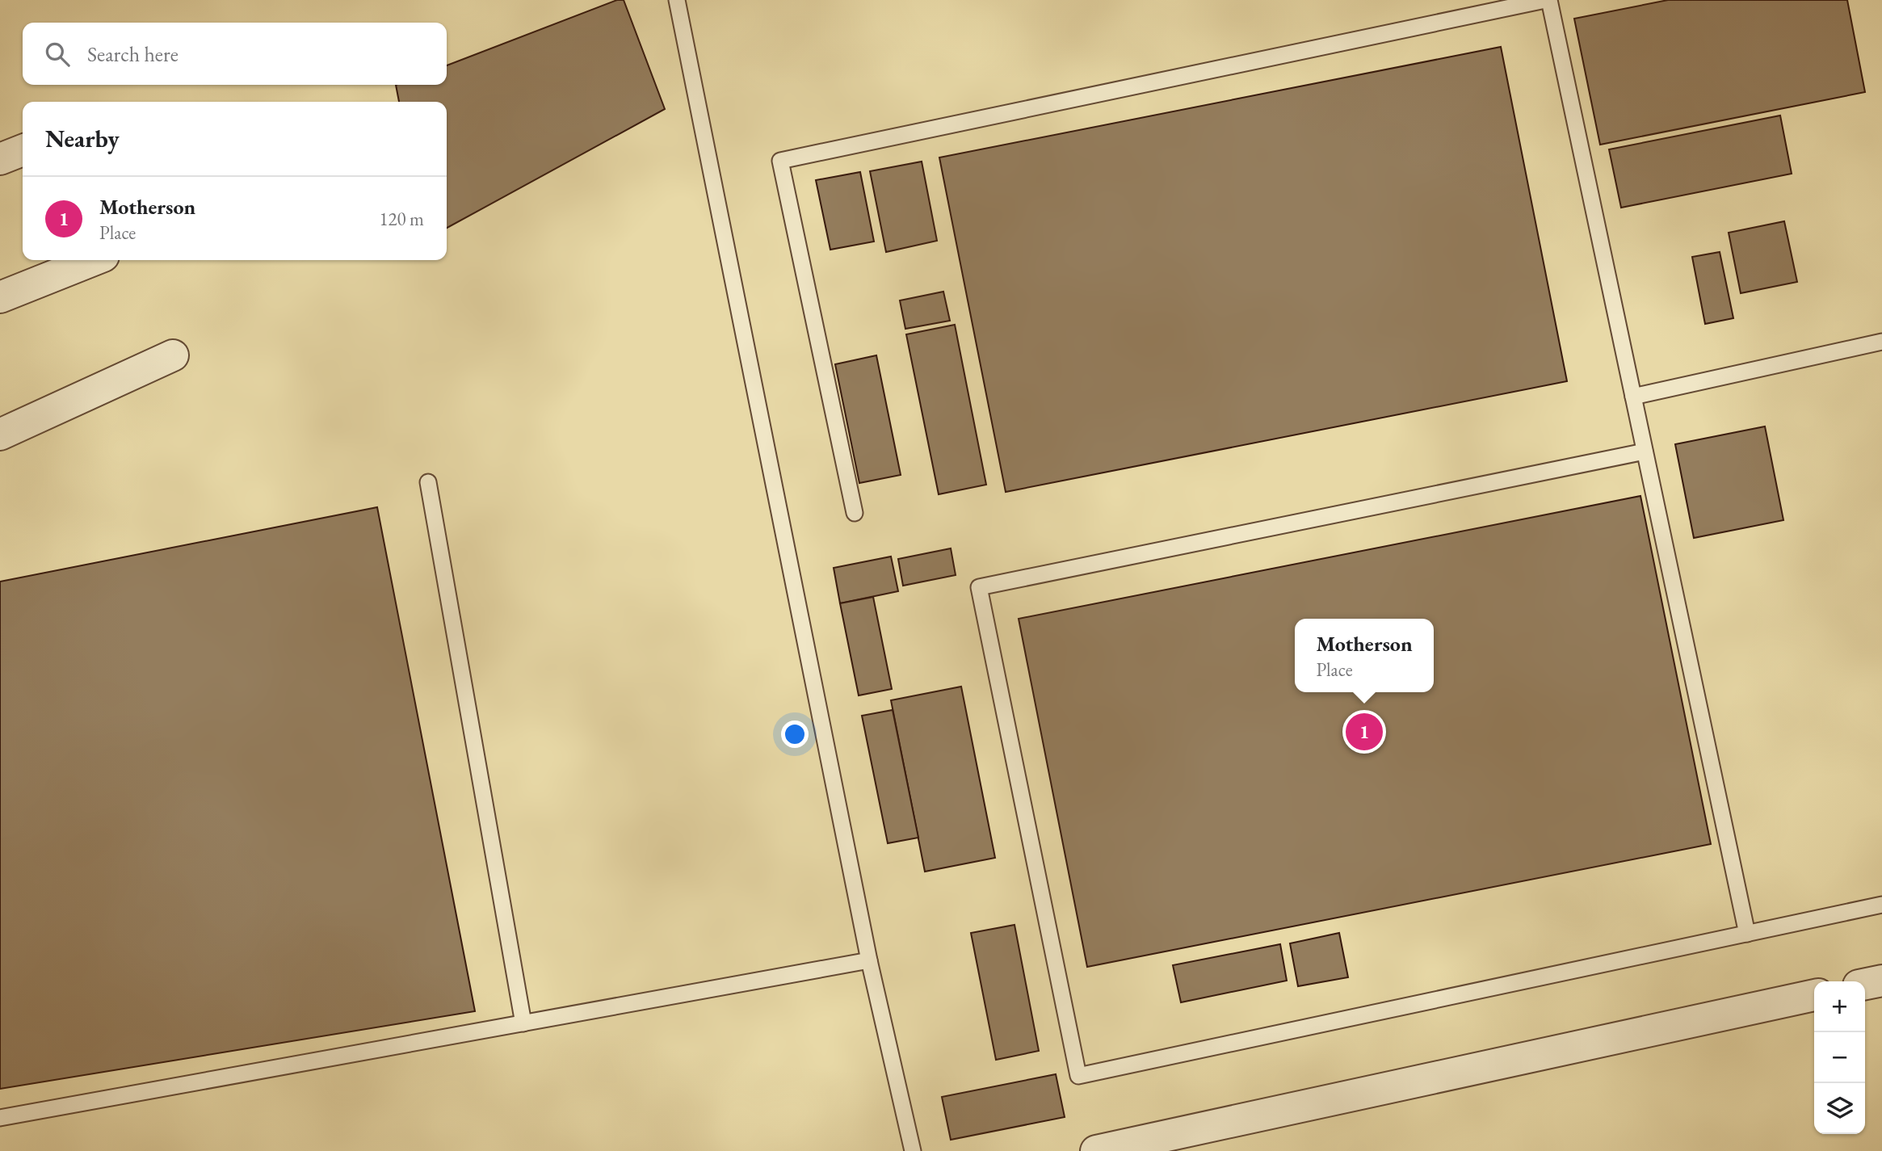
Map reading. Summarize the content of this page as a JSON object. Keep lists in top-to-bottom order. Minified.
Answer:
{"page":{"search":"Search here","heading":"Nearby","list":[{"mark":"1","name":"Motherson","note":"Place","value":"120 m"}],"popup":["Motherson","Place"],"pins":"1","map_buttons":["+","−"]}}
